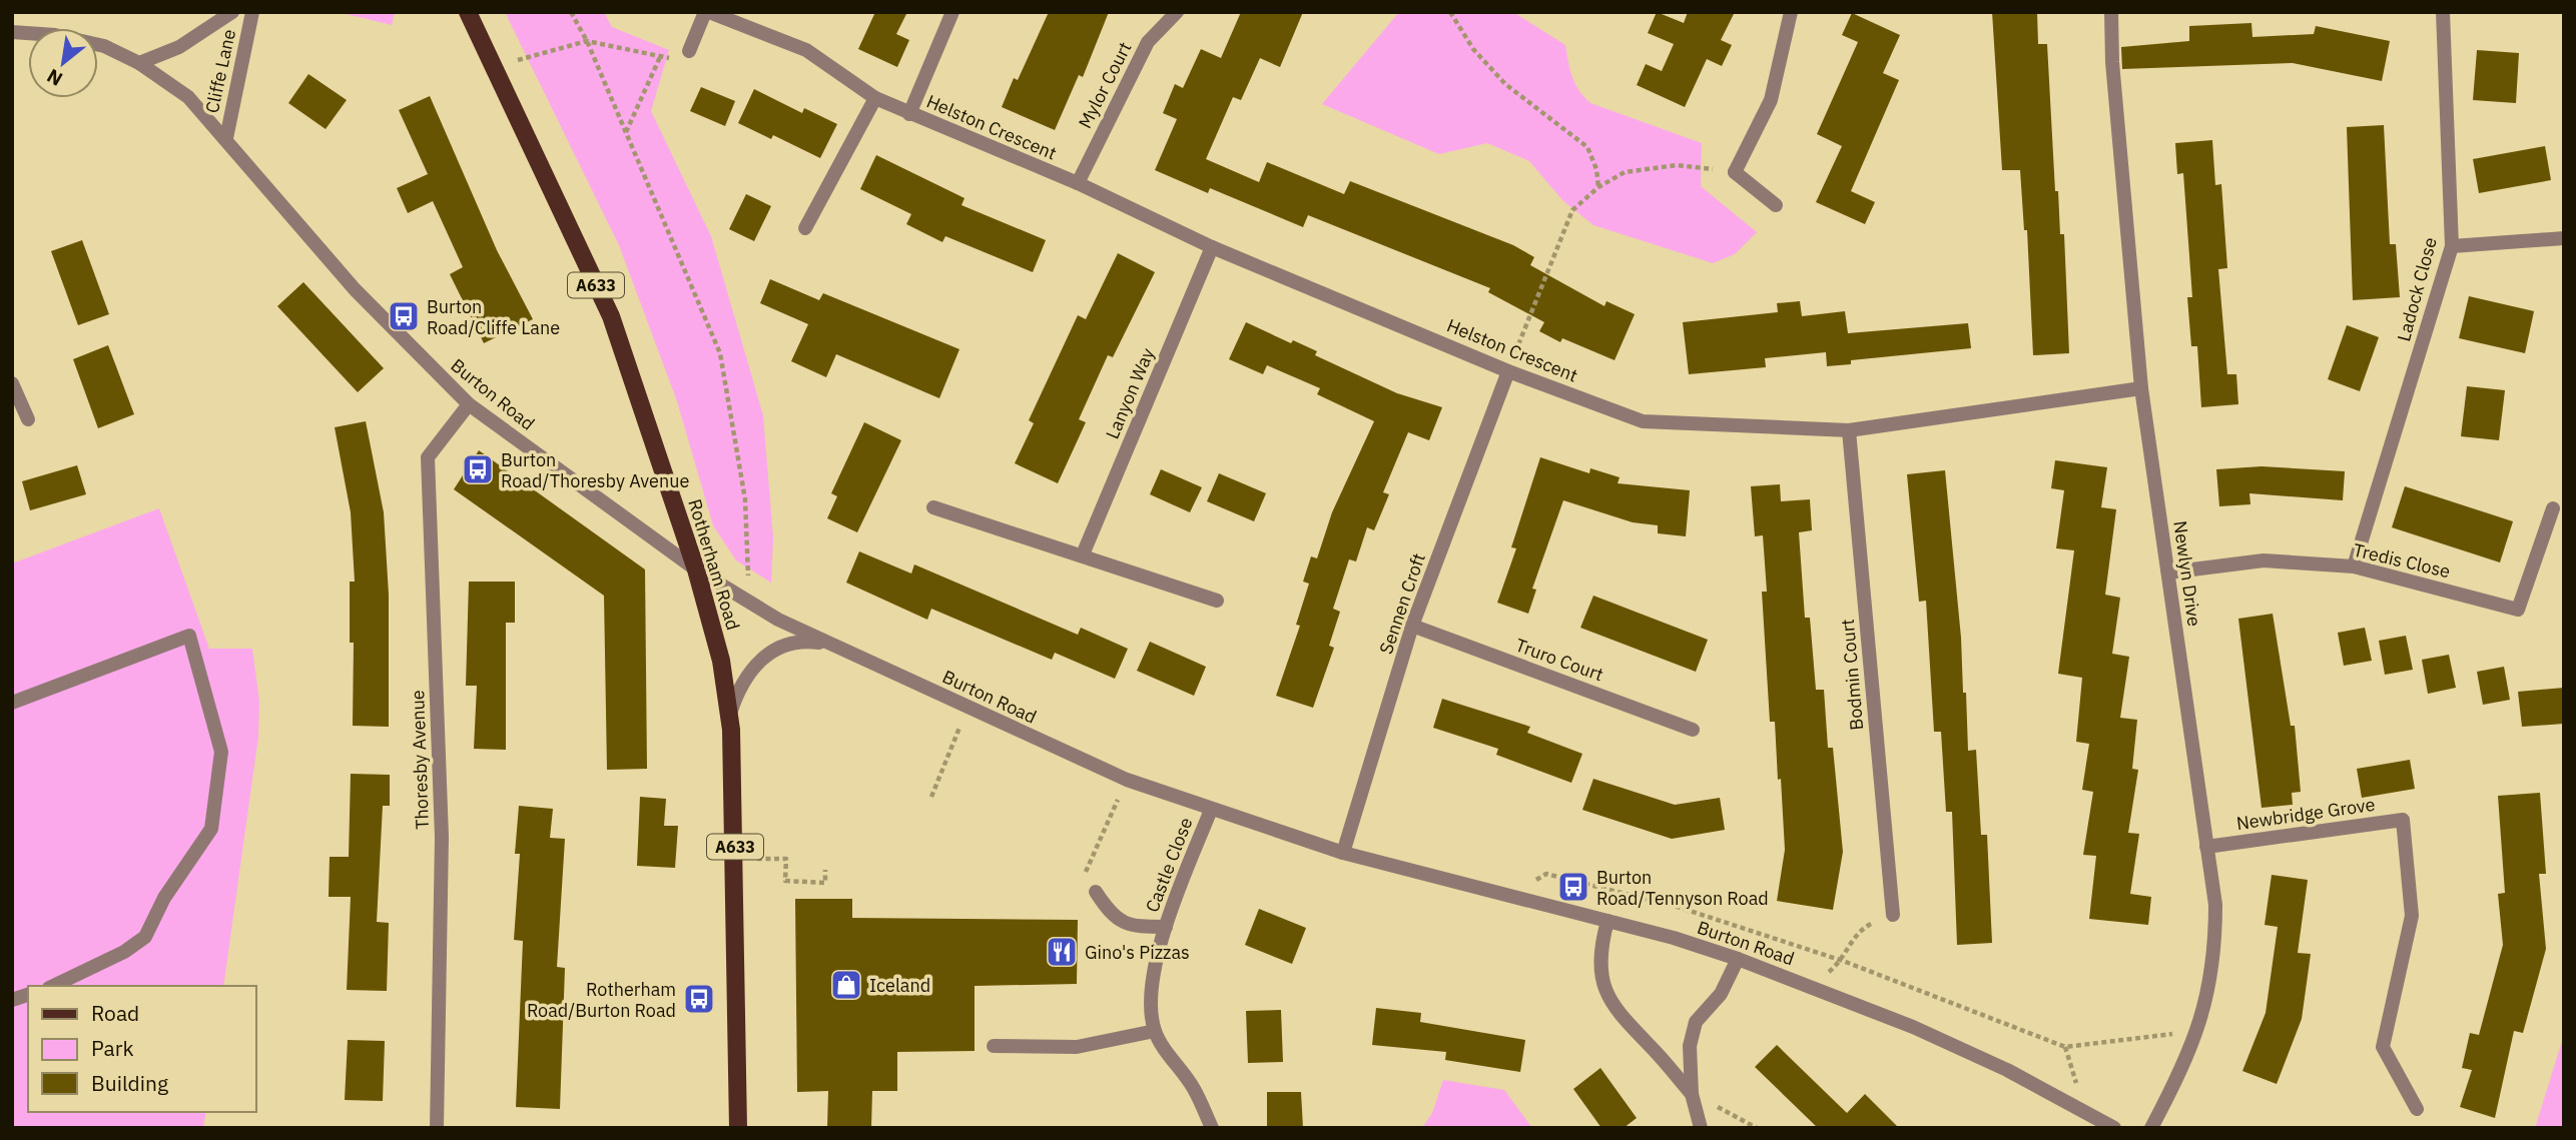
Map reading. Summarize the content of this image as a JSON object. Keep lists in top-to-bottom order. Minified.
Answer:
{"streets":{"main road":["A633","Rotherham Road"],"street":["Cliffe Lane","Mylor Court","Helston Crescent","Ladock Close","Lanyon Way","Burton Road","Tredis Close","Newlyn Drive","Sennen Croft","Truro Court","Bodmin Court","Thoresby Avenue","Newbridge Grove","Castle Close"]},"crossings":[["Cliffe Lane","Burton Road"],["Mylor Court","Helston Crescent"],["Helston Crescent","Lanyon Way"],["Helston Crescent","Newlyn Drive"],["Helston Crescent","Sennen Croft"],["Helston Crescent","Bodmin Court"],["Ladock Close","Tredis Close"],["Burton Road","Rotherham Road"],["Burton Road","Sennen Croft"],["Burton Road","Thoresby Avenue"],["Burton Road","Castle Close"],["Tredis Close","Newlyn Drive"],["Newlyn Drive","Newbridge Grove"],["Sennen Croft","Truro Court"]],"places":{"bus stop":["Burton Road/Cliffe Lane","Burton Road/Thoresby Avenue","Burton Road/Tennyson Road","Rotherham Road/Burton Road"],"restaurant":["Gino's Pizzas"],"shop":["Iceland"]},"legend":["Road","Park","Building"],"north":"bottom left"}
